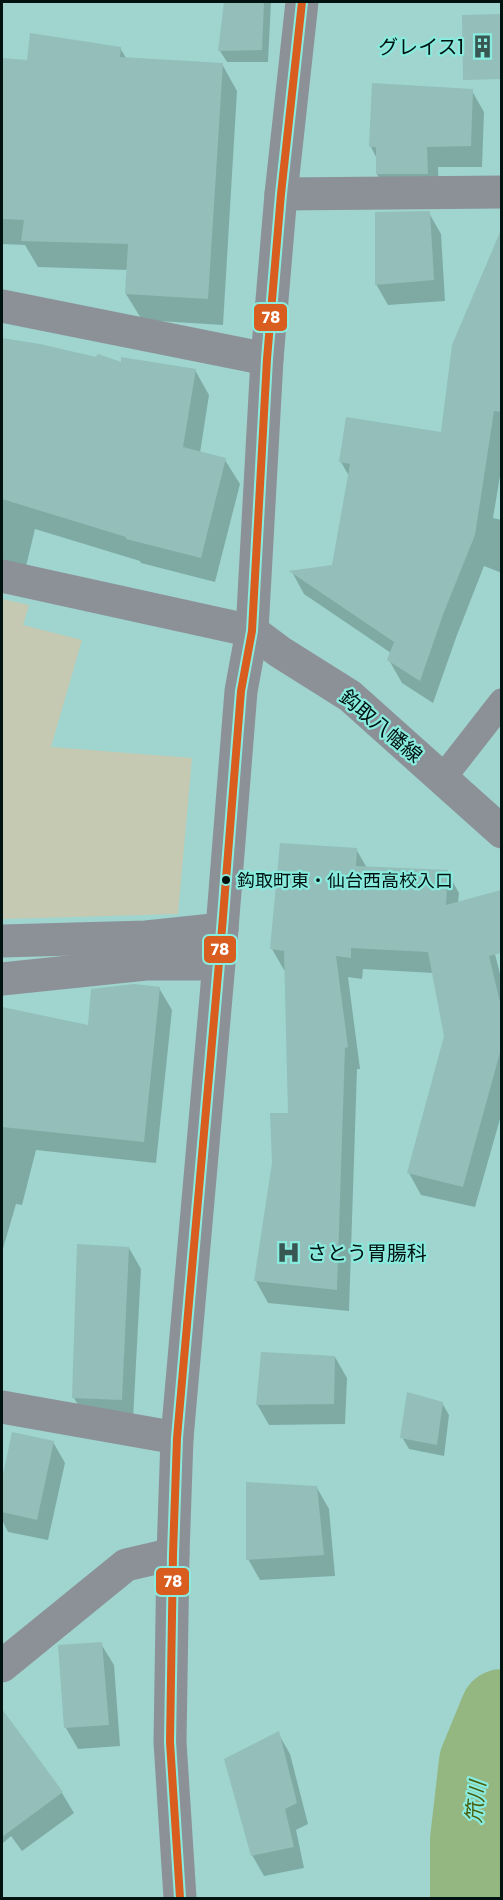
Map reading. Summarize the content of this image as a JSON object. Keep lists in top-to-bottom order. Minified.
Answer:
{"streets":{"street":["鈎取八幡線"]},"water":["笊川"],"places":{"building":["グレイス1"],"other":["鈎取町東・仙台西高校入口"],"hospital":["さとう胃腸科"]},"lines":["transit line 78"]}
